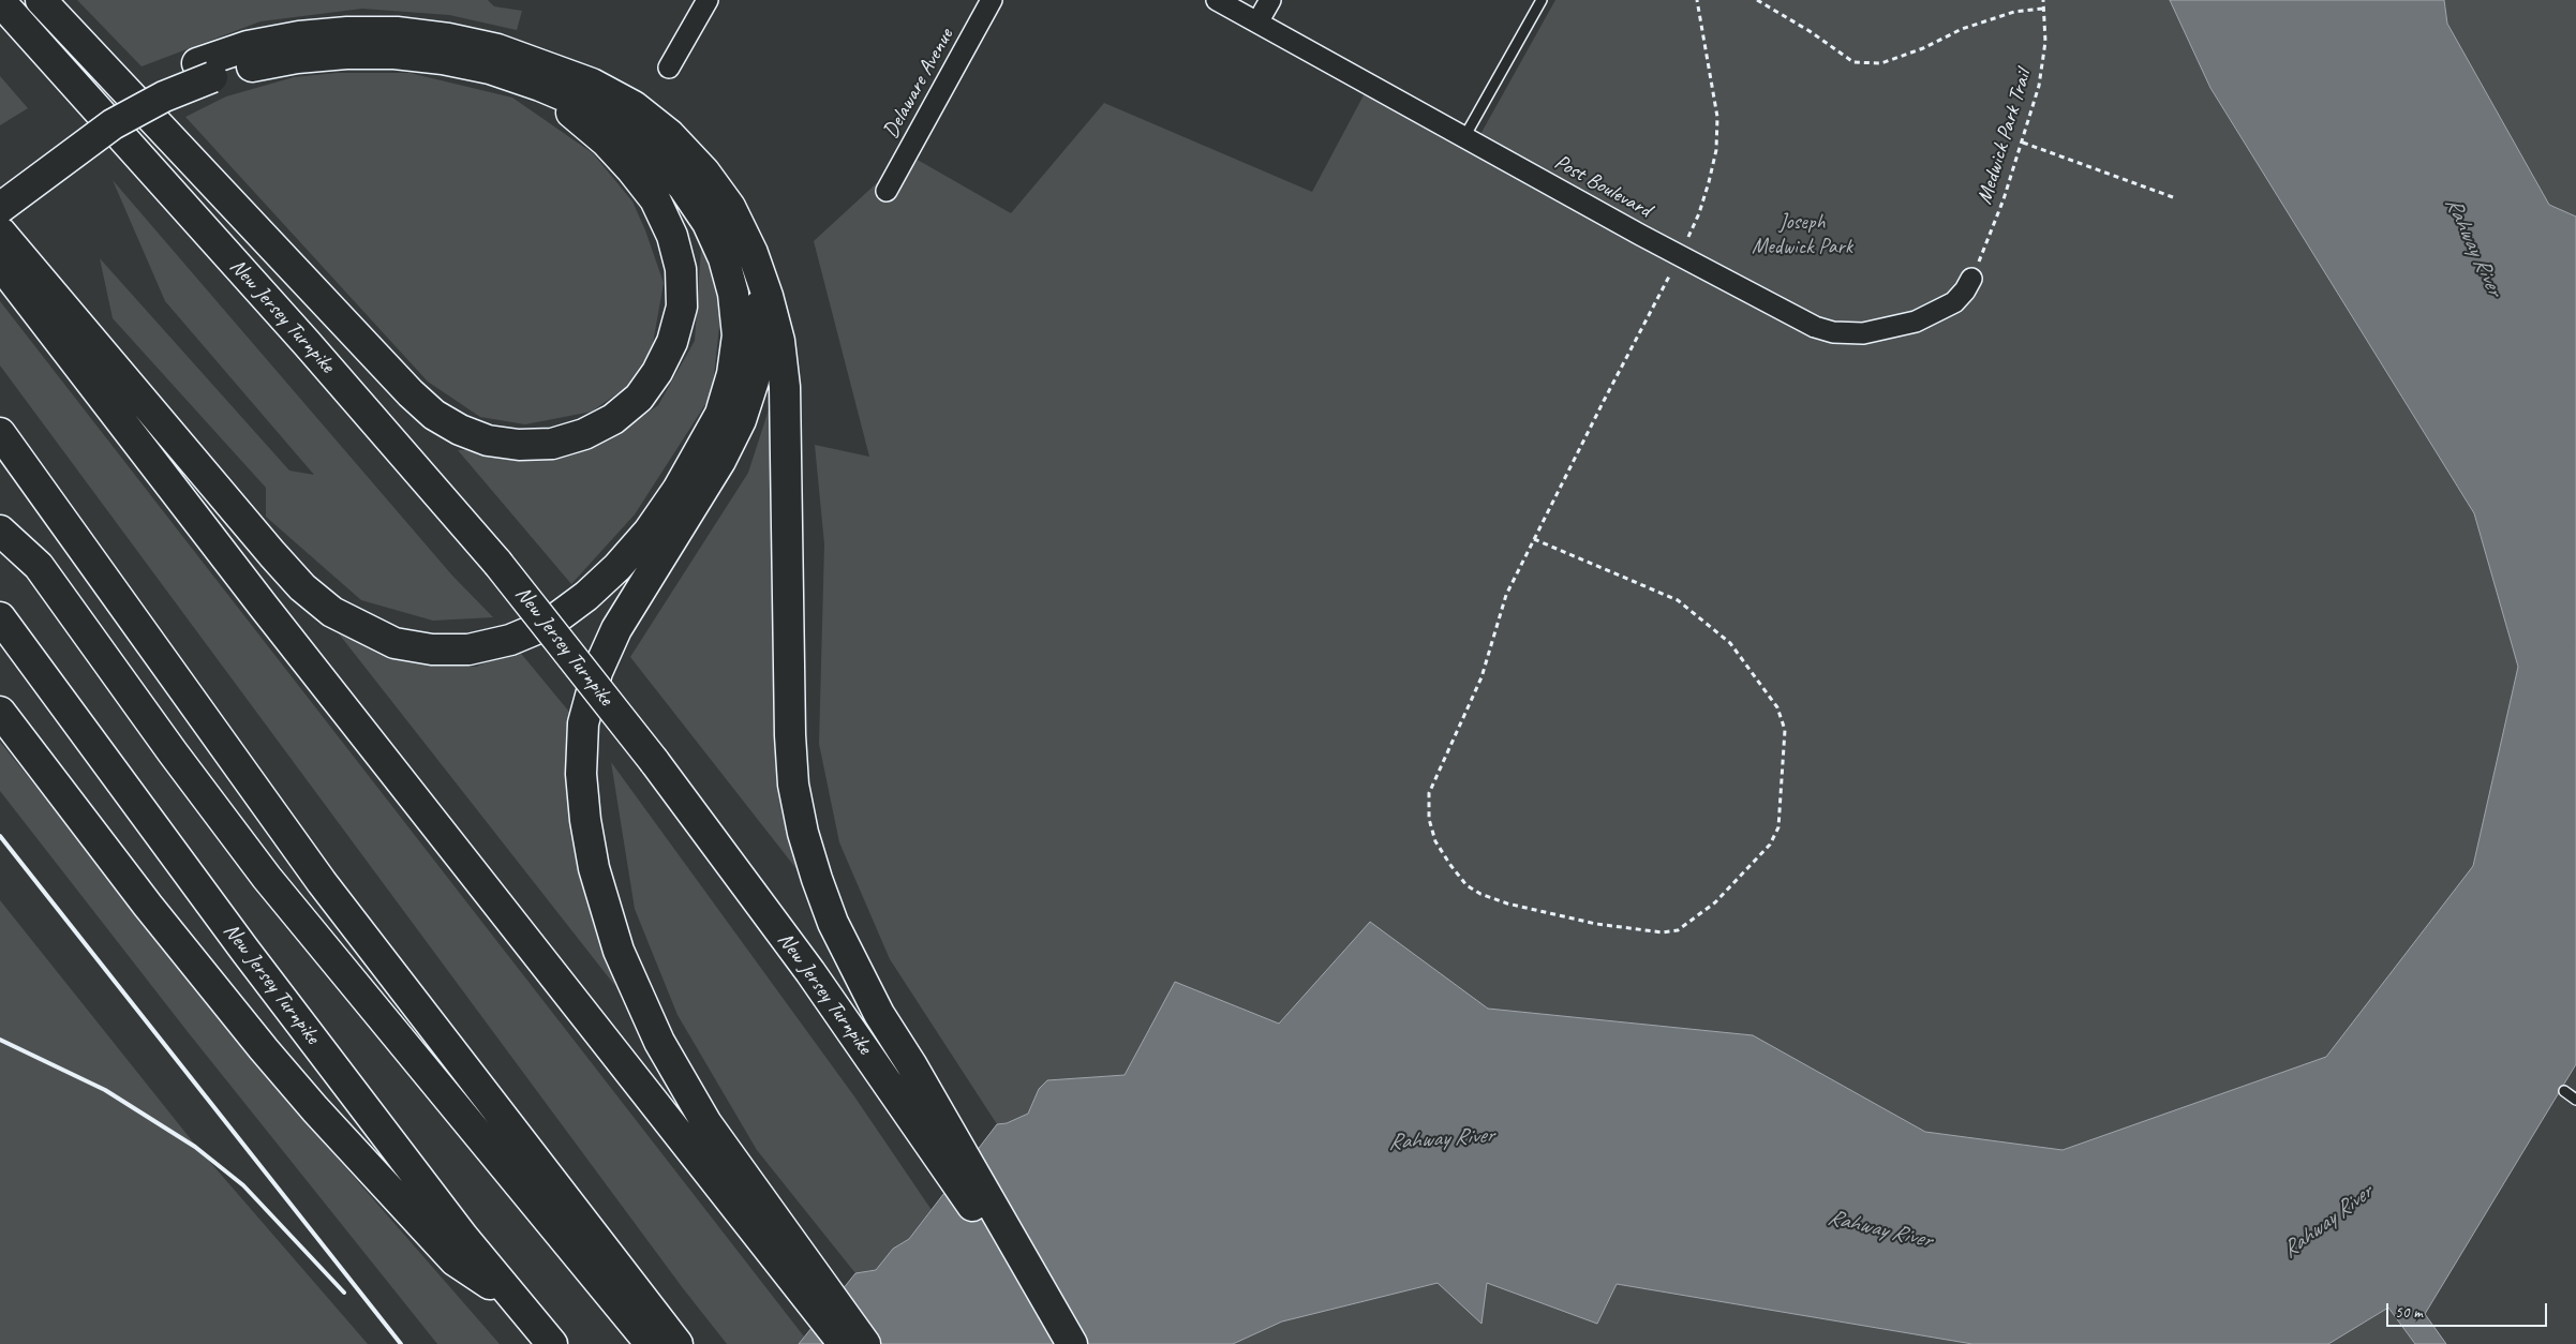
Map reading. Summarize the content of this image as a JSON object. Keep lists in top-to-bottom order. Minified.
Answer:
{"streets":{"highway":["New Jersey Turnpike"],"street":["Delaware Avenue","Post Boulevard"],"path":["Medwick Park Trail"]},"crossings":[["Medwick Park Trail","Post Boulevard"]],"water":["Rahway River"],"parks":["Joseph Medwick Park"],"scale_bar":"50 m"}
